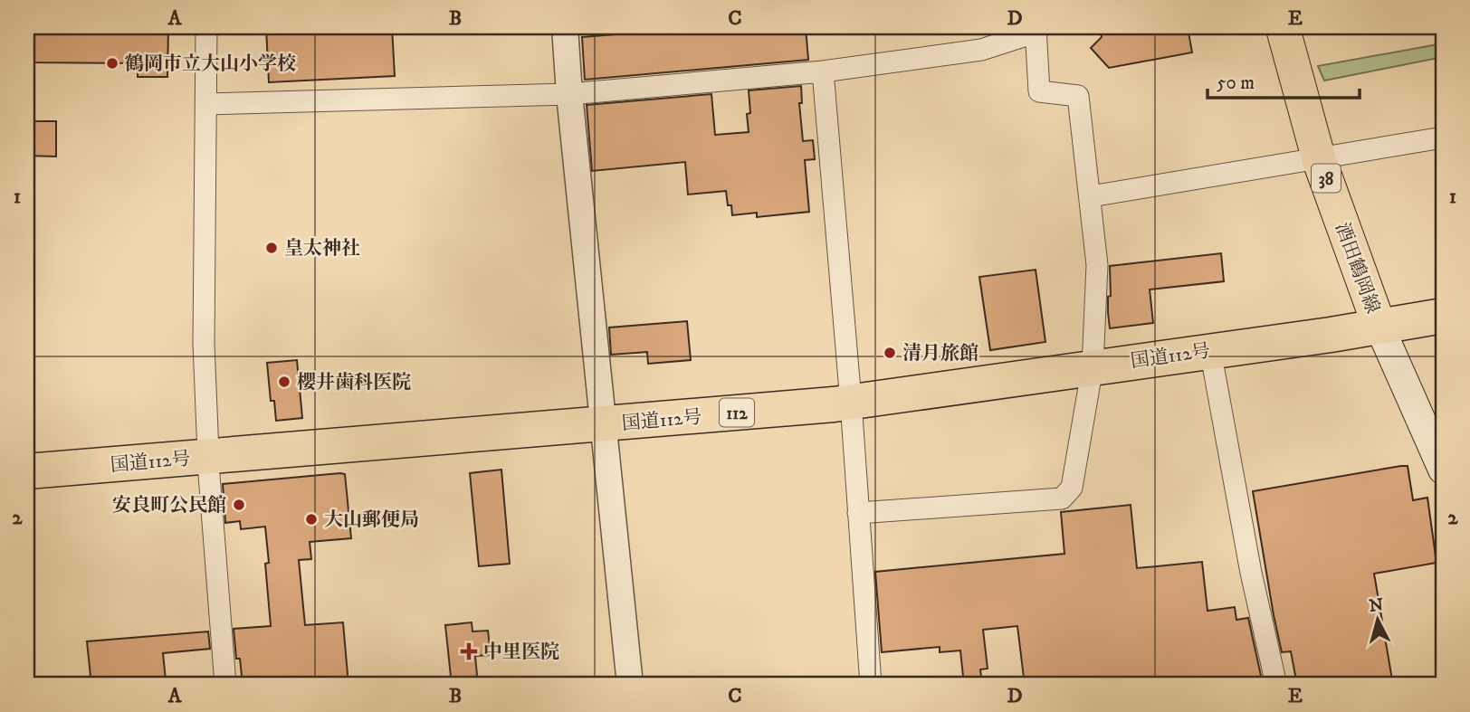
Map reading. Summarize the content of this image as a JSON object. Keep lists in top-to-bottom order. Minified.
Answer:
{"streets":{"highway":["国道112号","112"],"main road":["38","酒田鶴岡線"]},"crossings":[["酒田鶴岡線","国道112号"]],"places":{"other":["鶴岡市立大山小学校","皇太神社","清月旅館","櫻井歯科医院","安良町公民館","大山郵便局"],"health":["中里医院"]},"scale_bar":"50 m","north":"top","grid":{"columns":["A","B","C","D","E"],"rows":["1","2"]}}
